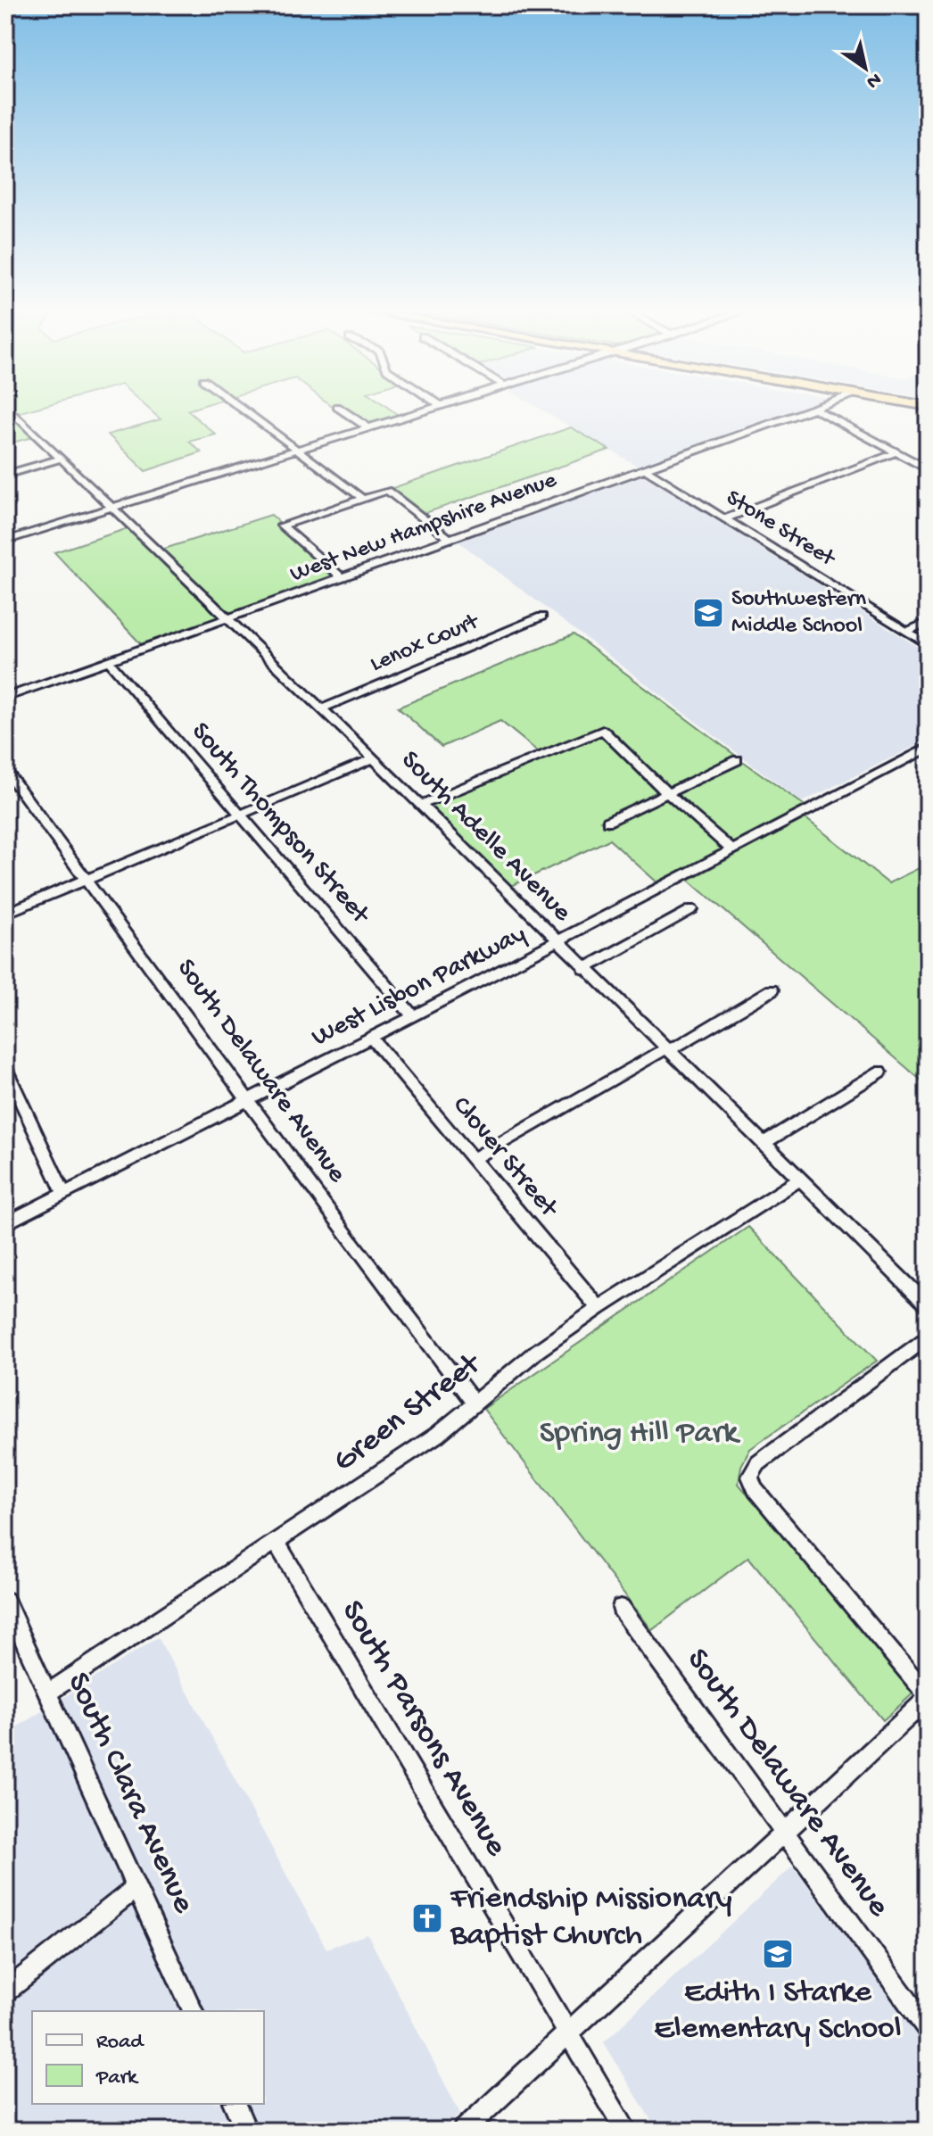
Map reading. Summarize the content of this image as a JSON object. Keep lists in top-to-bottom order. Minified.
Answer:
{"streets":{"street":["West New Hampshire Avenue","Stone Street","Lenox Court","South Thompson Street","South Adelle Avenue","West Lisbon Parkway","South Delaware Avenue","Clover Street","Green Street","South Parsons Avenue","South Clara Avenue"]},"crossings":[["West New Hampshire Avenue","Stone Street"],["West New Hampshire Avenue","South Thompson Street"],["West New Hampshire Avenue","South Adelle Avenue"],["Lenox Court","South Adelle Avenue"],["South Thompson Street","West Lisbon Parkway"],["South Adelle Avenue","West Lisbon Parkway"],["South Adelle Avenue","Green Street"],["West Lisbon Parkway","South Delaware Avenue"],["West Lisbon Parkway","Clover Street"],["South Delaware Avenue","Green Street"],["Clover Street","Green Street"],["Green Street","South Parsons Avenue"],["Green Street","South Clara Avenue"]],"parks":["Spring Hill Park"],"places":{"school or university":["Southwestern Middle School","Edith I Starke Elementary School"],"church":["Friendship Missionary Baptist Church"]},"legend":["Road","Park"],"north":"bottom right"}
